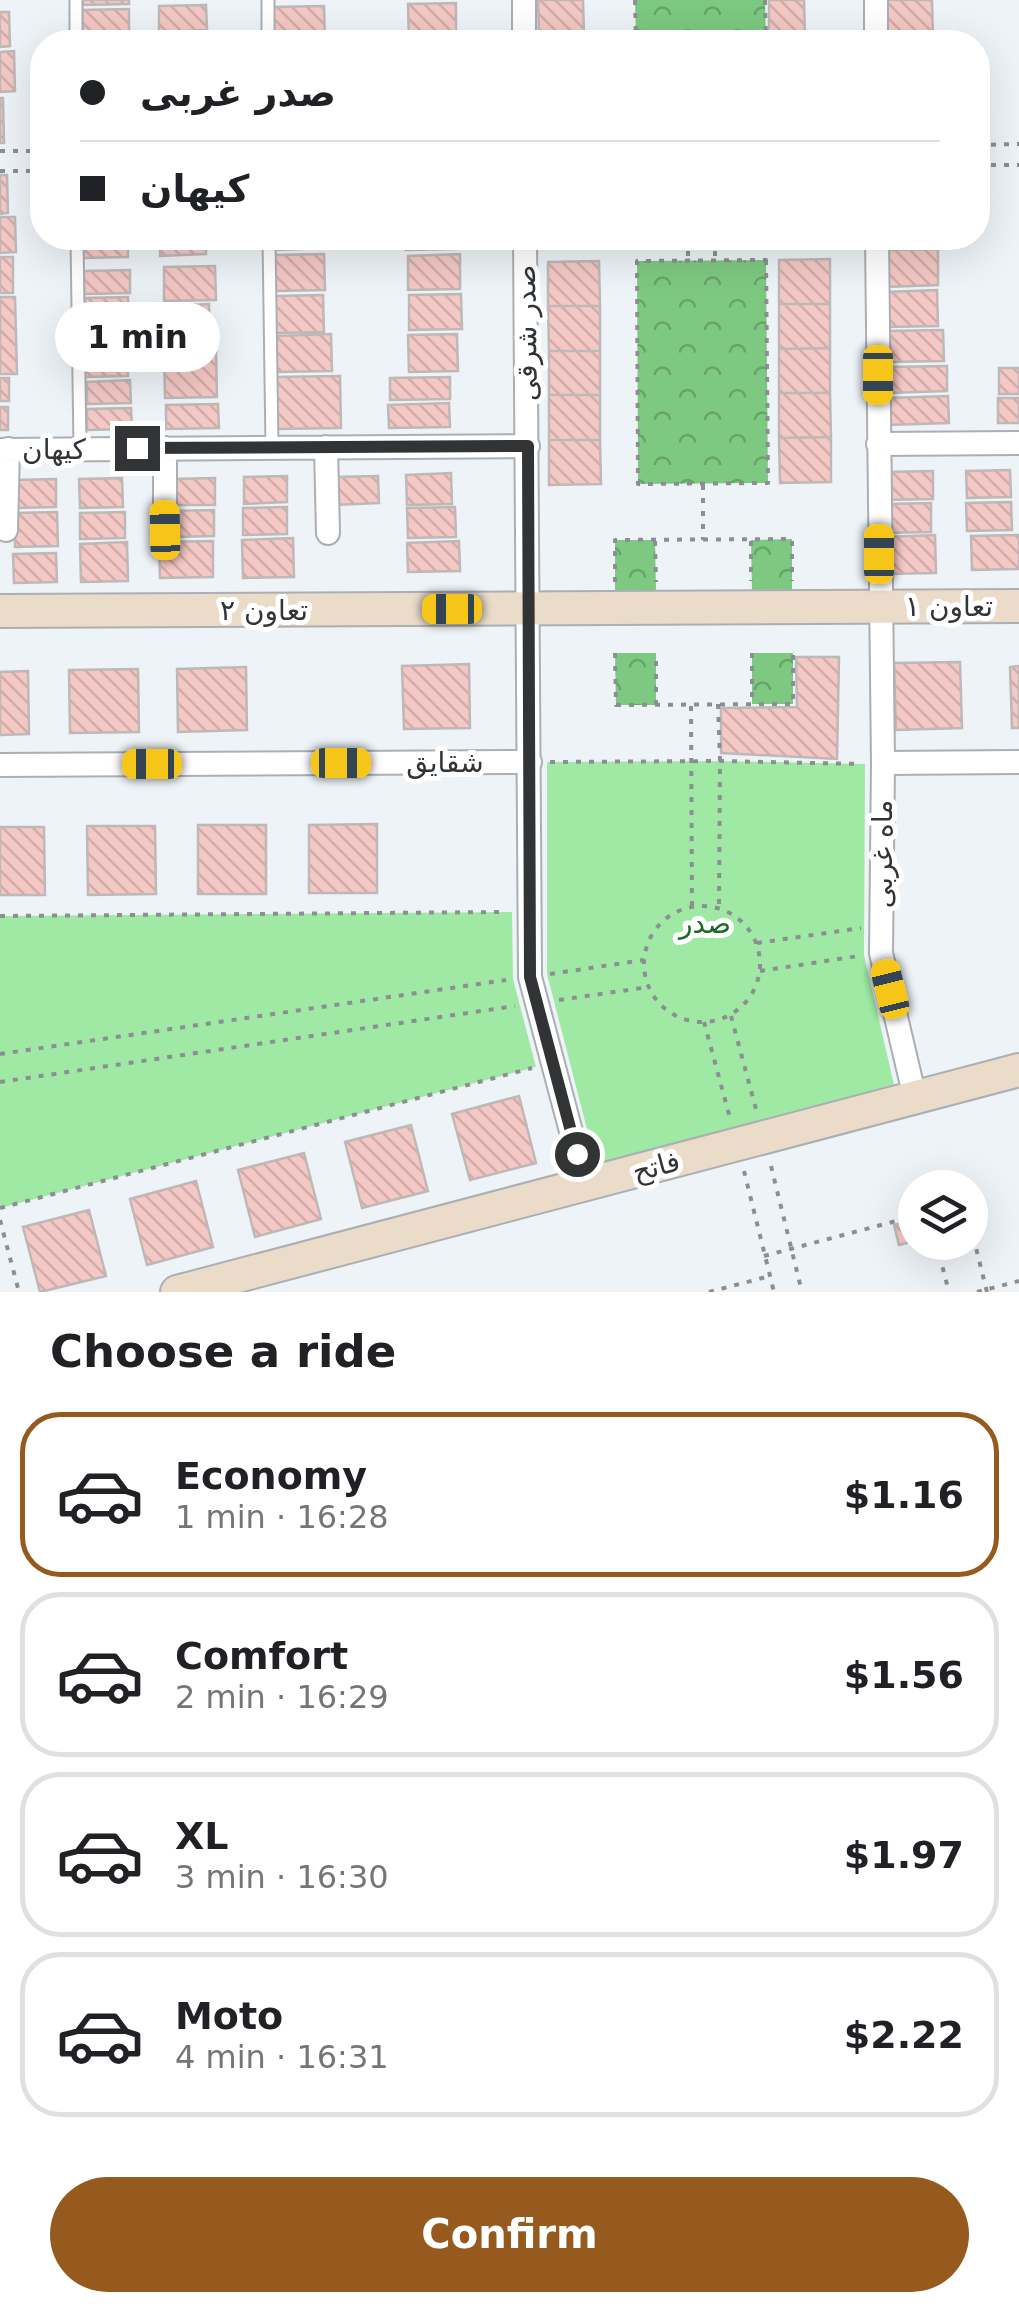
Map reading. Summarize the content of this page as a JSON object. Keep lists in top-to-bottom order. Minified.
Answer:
{"streets":{"street":["صدر شرقی","کیهان","تعاون ۱","تعاون ۲","شقایق","ماه غربی","فاتح"]},"crossings":[["صدر شرقی","کیهان"],["صدر شرقی","تعاون ۱"],["صدر شرقی","تعاون ۲"],["صدر شرقی","شقایق"],["صدر شرقی","فاتح"],["تعاون ۱","تعاون ۲"],["تعاون ۱","ماه غربی"],["ماه غربی","فاتح"]],"parks":["صدر"],"page":{"banner":["صدر غربی","کیهان"],"bubble":"1 min","heading":"Choose a ride","list":[{"name":"Economy","note":"1 min · 16:28","value":"$1.16"},{"name":"Comfort","note":"2 min · 16:29","value":"$1.56"},{"name":"XL","note":"3 min · 16:30","value":"$1.97"},{"name":"Moto","note":"4 min · 16:31","value":"$2.22"}],"buttons":"Confirm"}}
